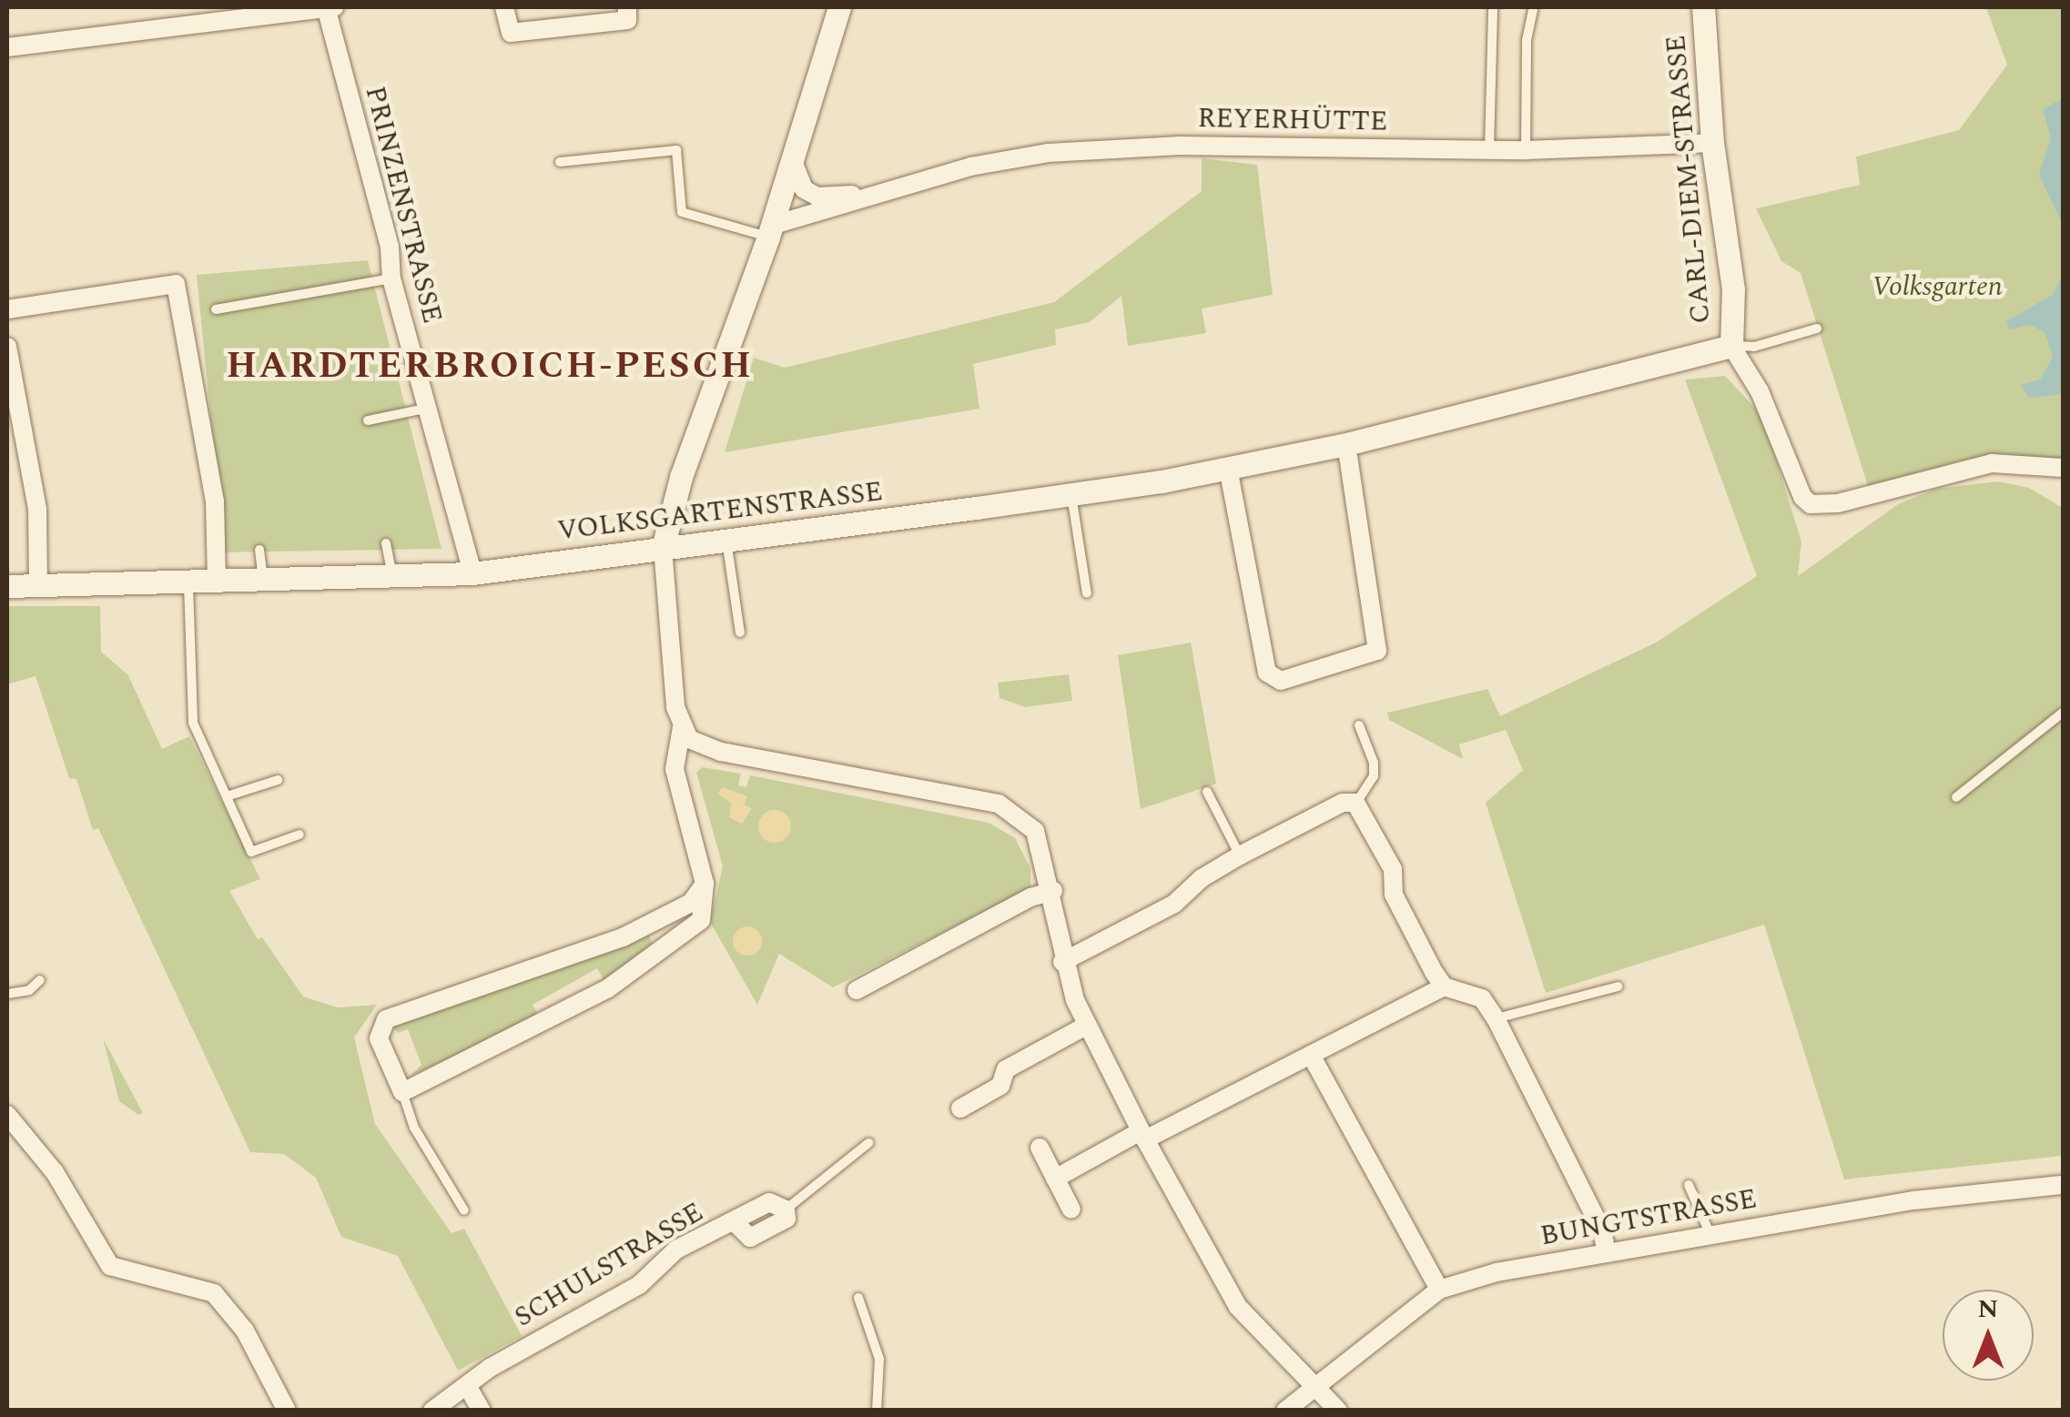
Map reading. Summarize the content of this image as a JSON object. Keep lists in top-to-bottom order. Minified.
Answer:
{"streets":{"street":["REYERHÜTTE","CARL-DIEM-STRASSE","PRINZENSTRASSE","VOLKSGARTENSTRASSE","BUNGTSTRASSE","SCHULSTRASSE"]},"crossings":[["REYERHÜTTE","CARL-DIEM-STRASSE"],["CARL-DIEM-STRASSE","VOLKSGARTENSTRASSE"],["PRINZENSTRASSE","VOLKSGARTENSTRASSE"]],"districts":["HARDTERBROICH-PESCH"],"parks":["Volksgarten"],"north":"top"}
